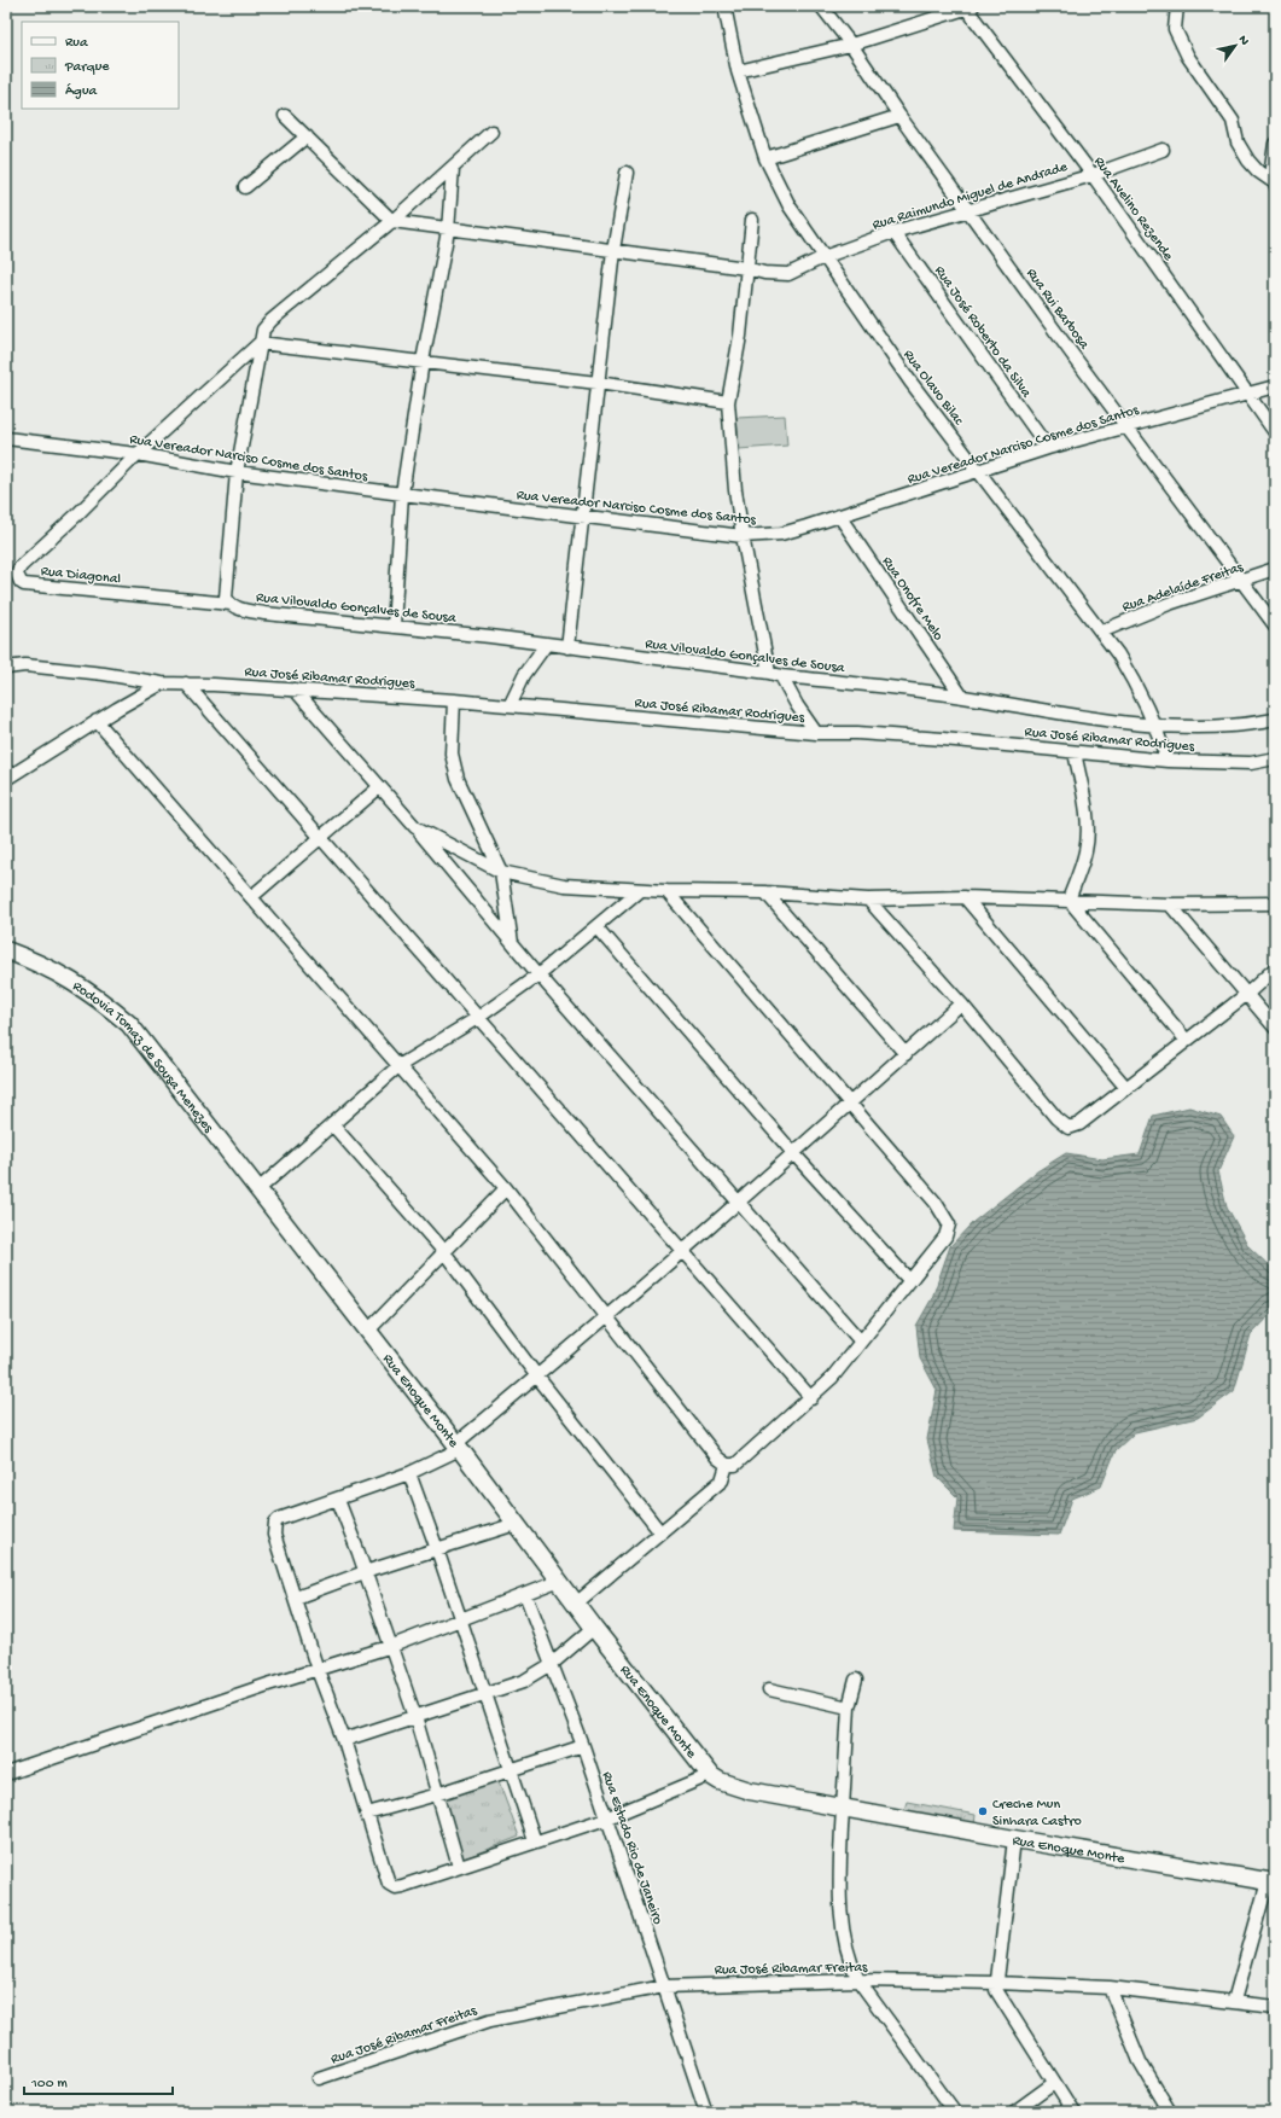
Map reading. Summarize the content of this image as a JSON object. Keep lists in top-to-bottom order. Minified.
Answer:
{"streets":{"main road":["Rodovia Tomaz de Sousa Menezes","Rua Enoque Monte"],"street":["Rua Raimundo Miguel de Andrade","Rua Avelino Rezende","Rua Rui Barbosa","Rua José Roberto da Silva","Rua Olavo Bilac","Rua Vereador Narciso Cosme dos Santos","Rua Diagonal","Rua Adelaíde Freitas","Rua Onofre Melo","Rua Vilovaldo Gonçalves de Sousa","Rua José Ribamar Rodrigues","Rua Estado Rio de Janeiro","Rua José Ribamar Freitas"]},"crossings":[["Rua Raimundo Miguel de Andrade","Rua Avelino Rezende"],["Rua Raimundo Miguel de Andrade","Rua Rui Barbosa"],["Rua Raimundo Miguel de Andrade","Rua José Roberto da Silva"],["Rua Raimundo Miguel de Andrade","Rua Olavo Bilac"],["Rua Avelino Rezende","Rua Vereador Narciso Cosme dos Santos"],["Rua Rui Barbosa","Rua Vereador Narciso Cosme dos Santos"],["Rua Rui Barbosa","Rua Adelaíde Freitas"],["Rua José Roberto da Silva","Rua Vereador Narciso Cosme dos Santos"],["Rua Olavo Bilac","Rua Vereador Narciso Cosme dos Santos"],["Rua Olavo Bilac","Rua Adelaíde Freitas"],["Rua Olavo Bilac","Rua Vilovaldo Gonçalves de Sousa"],["Rua Olavo Bilac","Rua José Ribamar Rodrigues"],["Rua Vereador Narciso Cosme dos Santos","Rua Diagonal"],["Rua Vereador Narciso Cosme dos Santos","Rua Onofre Melo"],["Rua Diagonal","Rua Vilovaldo Gonçalves de Sousa"],["Rua Onofre Melo","Rua Vilovaldo Gonçalves de Sousa"],["Rodovia Tomaz de Sousa Menezes","Rua Enoque Monte"],["Rua Estado Rio de Janeiro","Rua José Ribamar Freitas"]],"places":["Creche Mun Sinhara Castro"],"legend":["Rua","Parque","Água"],"scale_bar":"100 m","north":"top right"}
